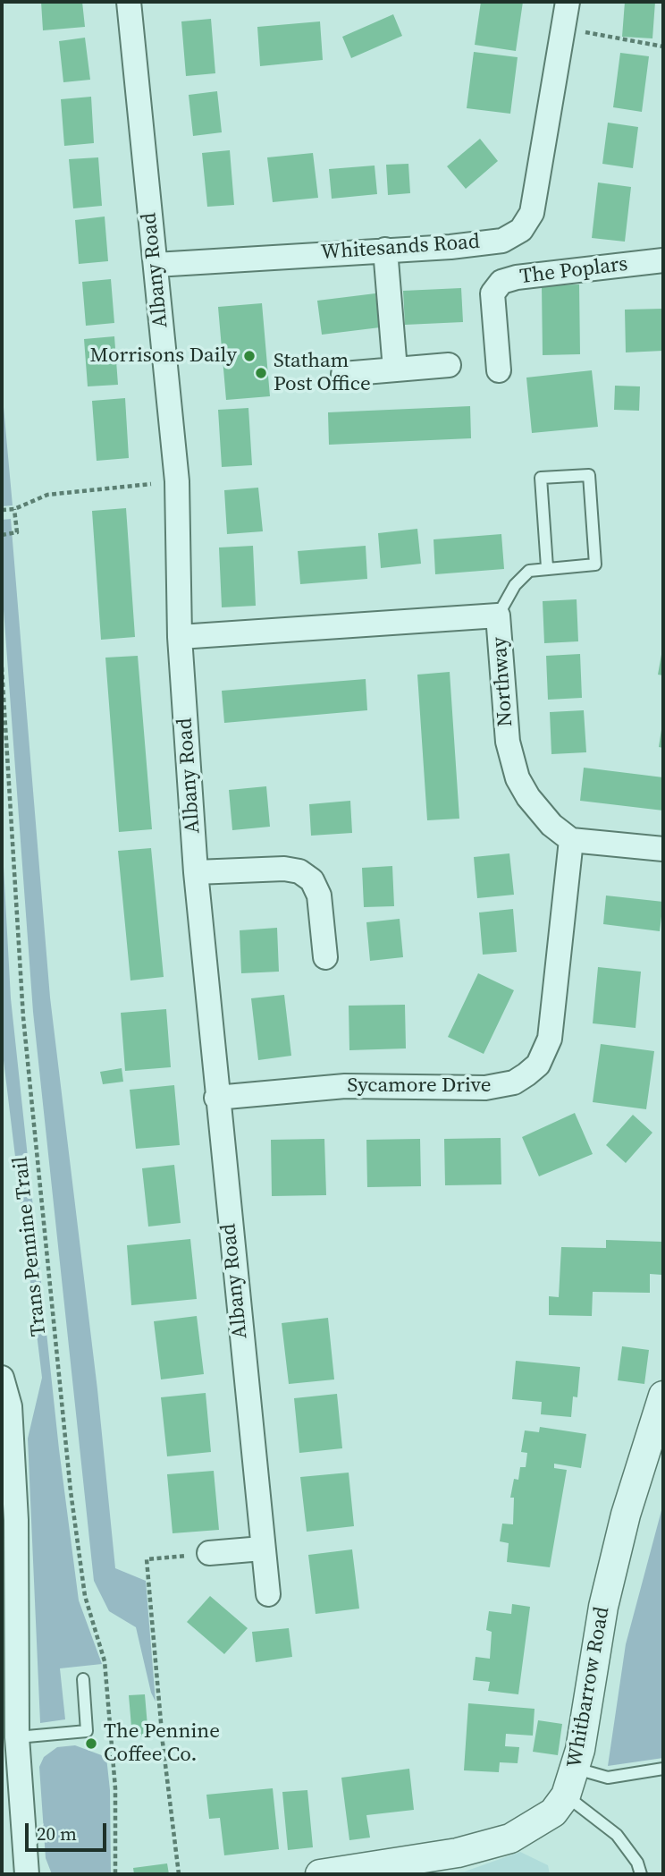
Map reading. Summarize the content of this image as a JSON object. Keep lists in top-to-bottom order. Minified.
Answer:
{"streets":{"street":["Whitesands Road","Albany Road","The Poplars","Northway","Sycamore Drive","Whitbarrow Road"],"path":["Trans Pennine Trail"]},"crossings":[["Whitesands Road","Albany Road"],["Albany Road","Northway"],["Albany Road","Sycamore Drive"],["Northway","Sycamore Drive"]],"places":["Morrisons Daily","Statham Post Office","The Pennine Coffee Co."],"scale_bar":"20 m"}
